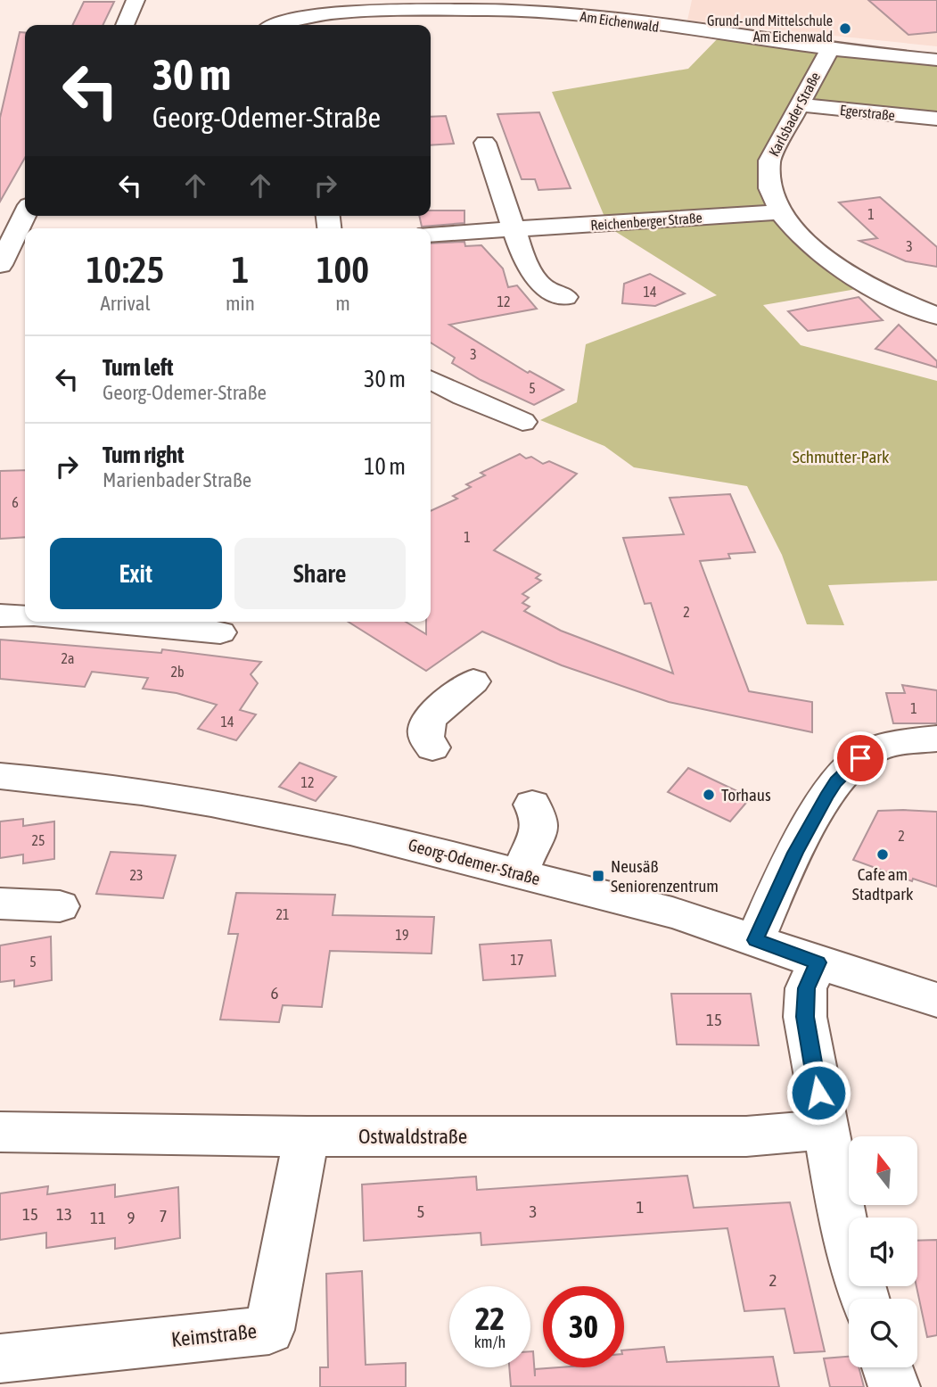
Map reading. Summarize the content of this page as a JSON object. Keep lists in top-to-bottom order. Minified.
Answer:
{"streets":{"street":["Am Eichenwald","Egerstraße","Karlsbader Straße","Reichenberger Straße","Georg-Odemer-Straße","Ostwaldstraße","Keimstraße"]},"crossings":[["Am Eichenwald","Karlsbader Straße"],["Egerstraße","Karlsbader Straße"],["Karlsbader Straße","Reichenberger Straße"],["Ostwaldstraße","Keimstraße"]],"parks":["Schmutter-Park"],"places":{"other":["Grund- und Mittelschule Am Eichenwald","Torhaus","Cafe am Stadtpark"],"transit":["Neusäß Seniorenzentrum"]},"house_numbers":["1","3","14","12","3","5","6","1","2","2a","2b","1","14","12","2","25","23","21","19","17","5","6","15","1","5","3","15","13","7","11","9","2"],"north":"top","page":{"turn":["30 m","Georg-Odemer-Straße"],"eta":["10:25","Arrival","1","min","100","m"],"list":[{"name":"Turn left","note":"Georg-Odemer-Straße","value":"30 m"},{"name":"Turn right","note":"Marienbader Straße","value":"10 m"}],"buttons":["Exit","Share"],"speed":"22 km/h","limit":"30"}}
